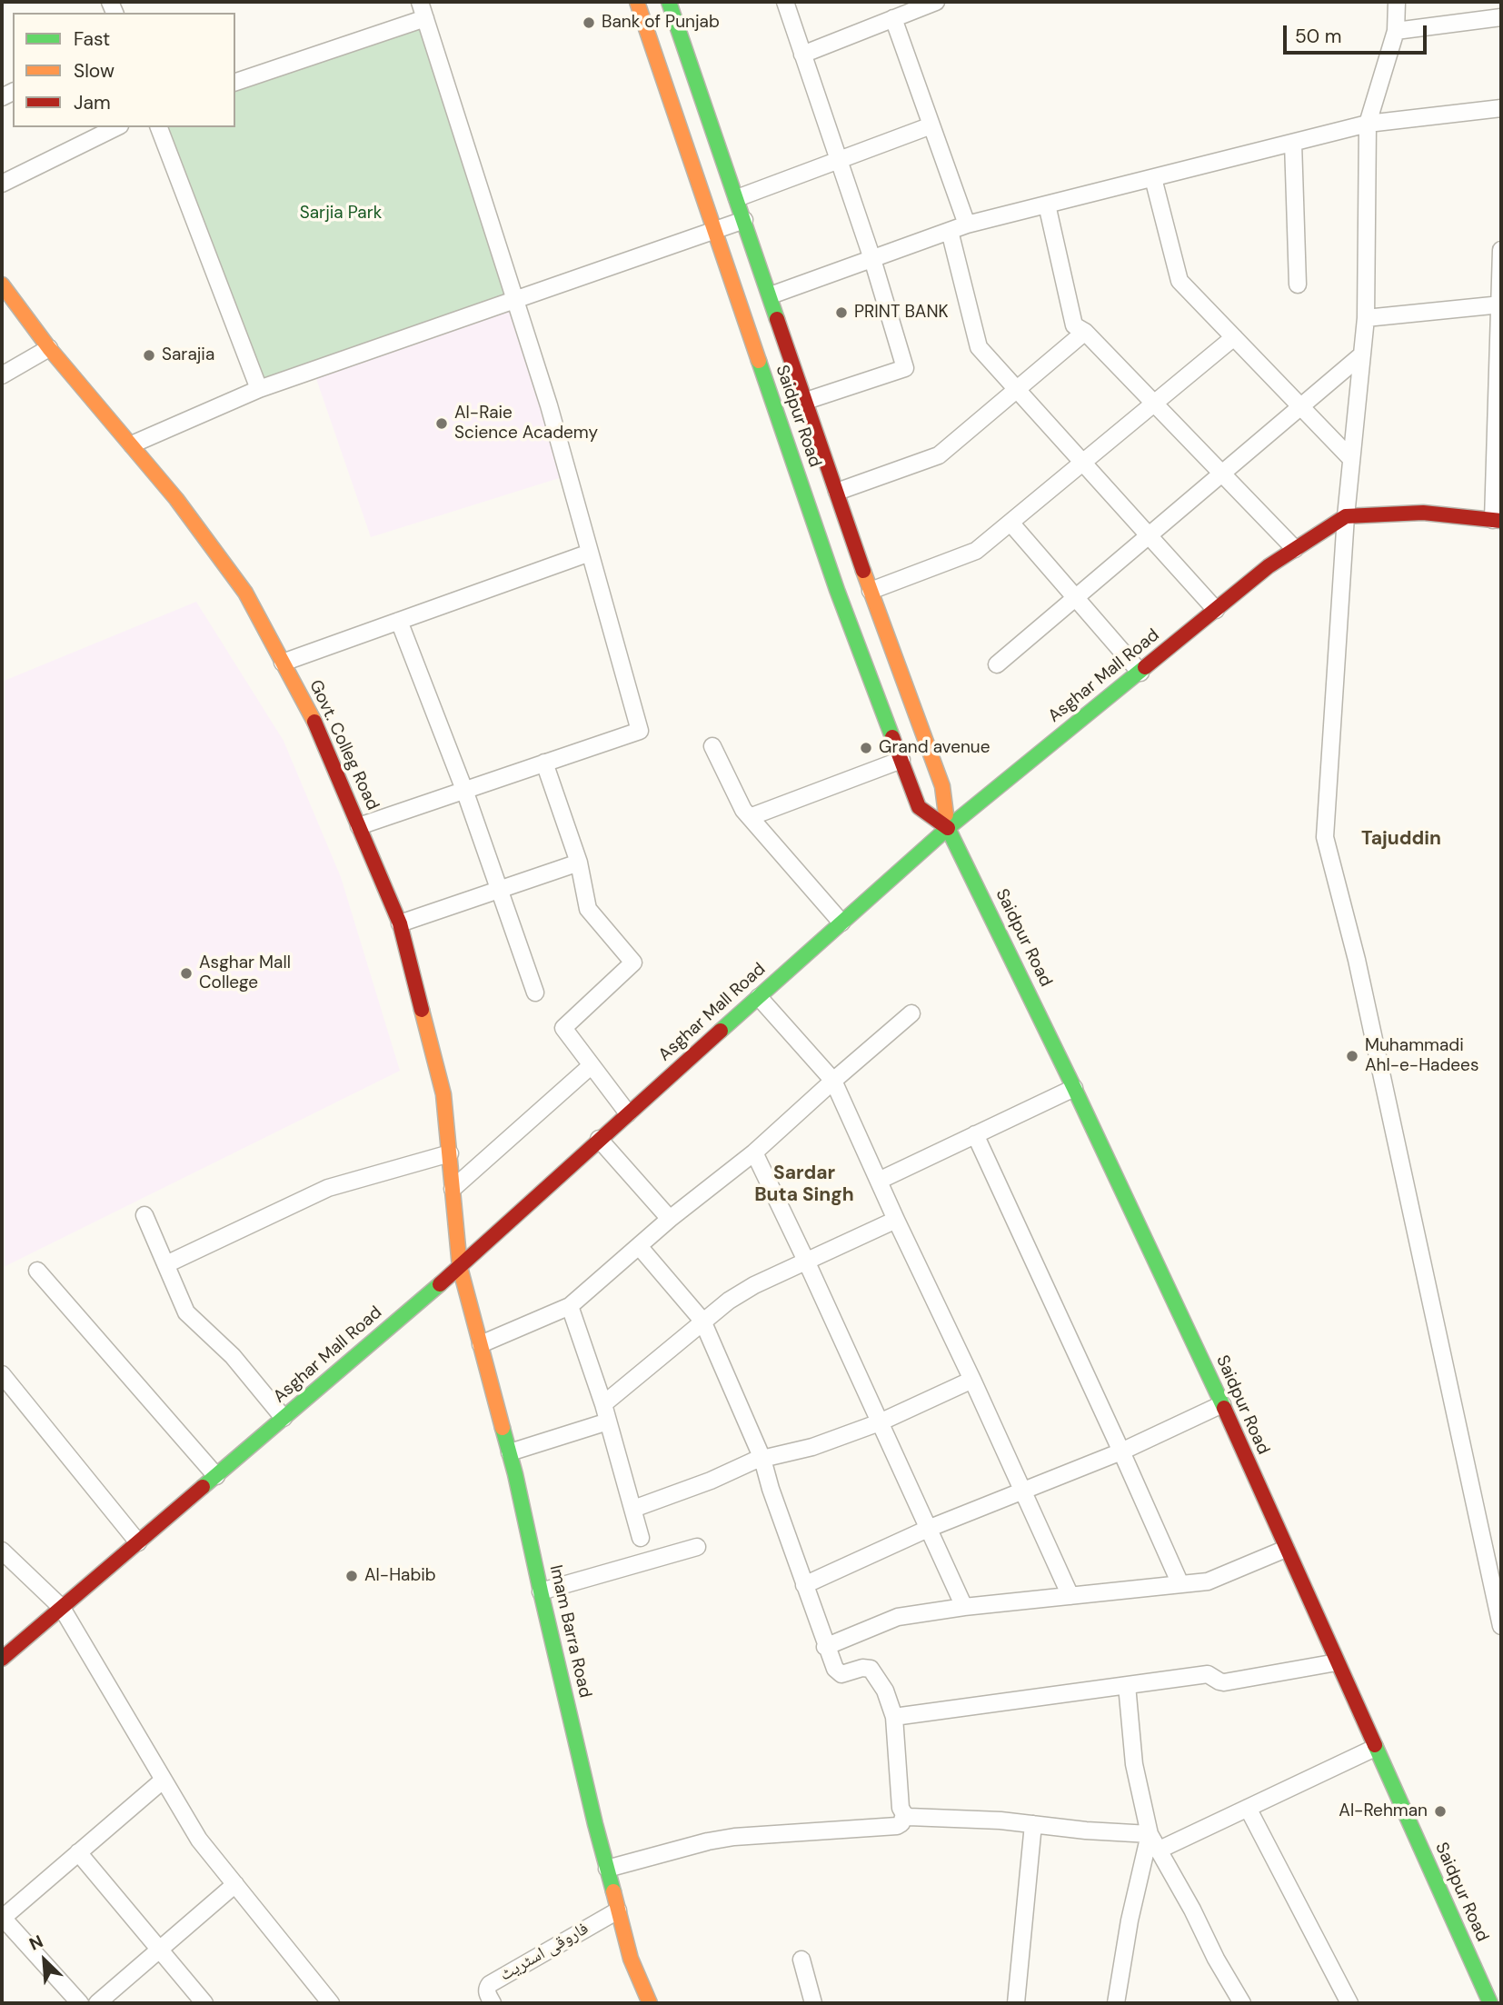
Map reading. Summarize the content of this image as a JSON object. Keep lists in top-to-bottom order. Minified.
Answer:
{"streets":{"main road":["Saidpur Road","Asghar Mall Road","Govt. Colleg Road","Imam Barra Road"],"street":["فاروقی اسٹریٹ"]},"crossings":[["Saidpur Road","Asghar Mall Road"],["Asghar Mall Road","Govt. Colleg Road"],["Asghar Mall Road","Imam Barra Road"],["Govt. Colleg Road","Imam Barra Road"],["Imam Barra Road","فاروقی اسٹریٹ"]],"districts":["Tajuddin","Sardar Buta Singh"],"parks":["Sarjia Park"],"places":["Bank of Punjab","PRINT BANK","Sarajia","Al-Raie Science Academy","Grand avenue","Asghar Mall College","Muhammadi Ahl-e-Hadees","Al-Habib","Al-Rehman"],"legend":["Fast","Slow","Jam"],"scale_bar":"50 m","north":"top left"}
